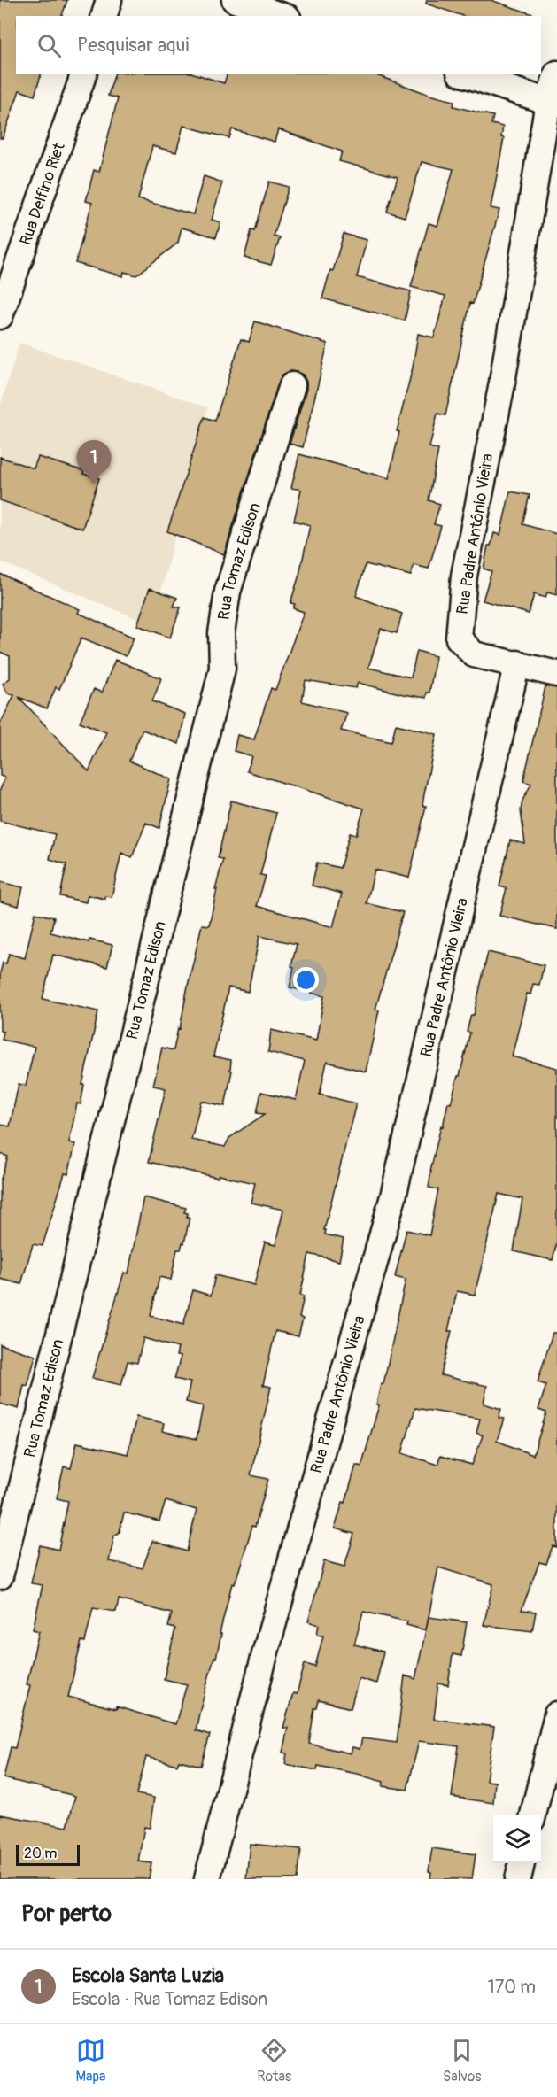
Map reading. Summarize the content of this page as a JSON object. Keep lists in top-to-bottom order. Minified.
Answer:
{"streets":{"street":["Rua Delfino Riet","Rua Padre Antônio Vieira","Rua Tomaz Edison"]},"scale_bar":"20 m","page":{"search":"Pesquisar aqui","pins":"1","scale":"20 m","heading":"Por perto","list":[{"mark":"1","name":"Escola Santa Luzia","note":"Escola · Rua Tomaz Edison","value":"170 m"}],"nav":["Mapa","Rotas","Salvos"]}}
